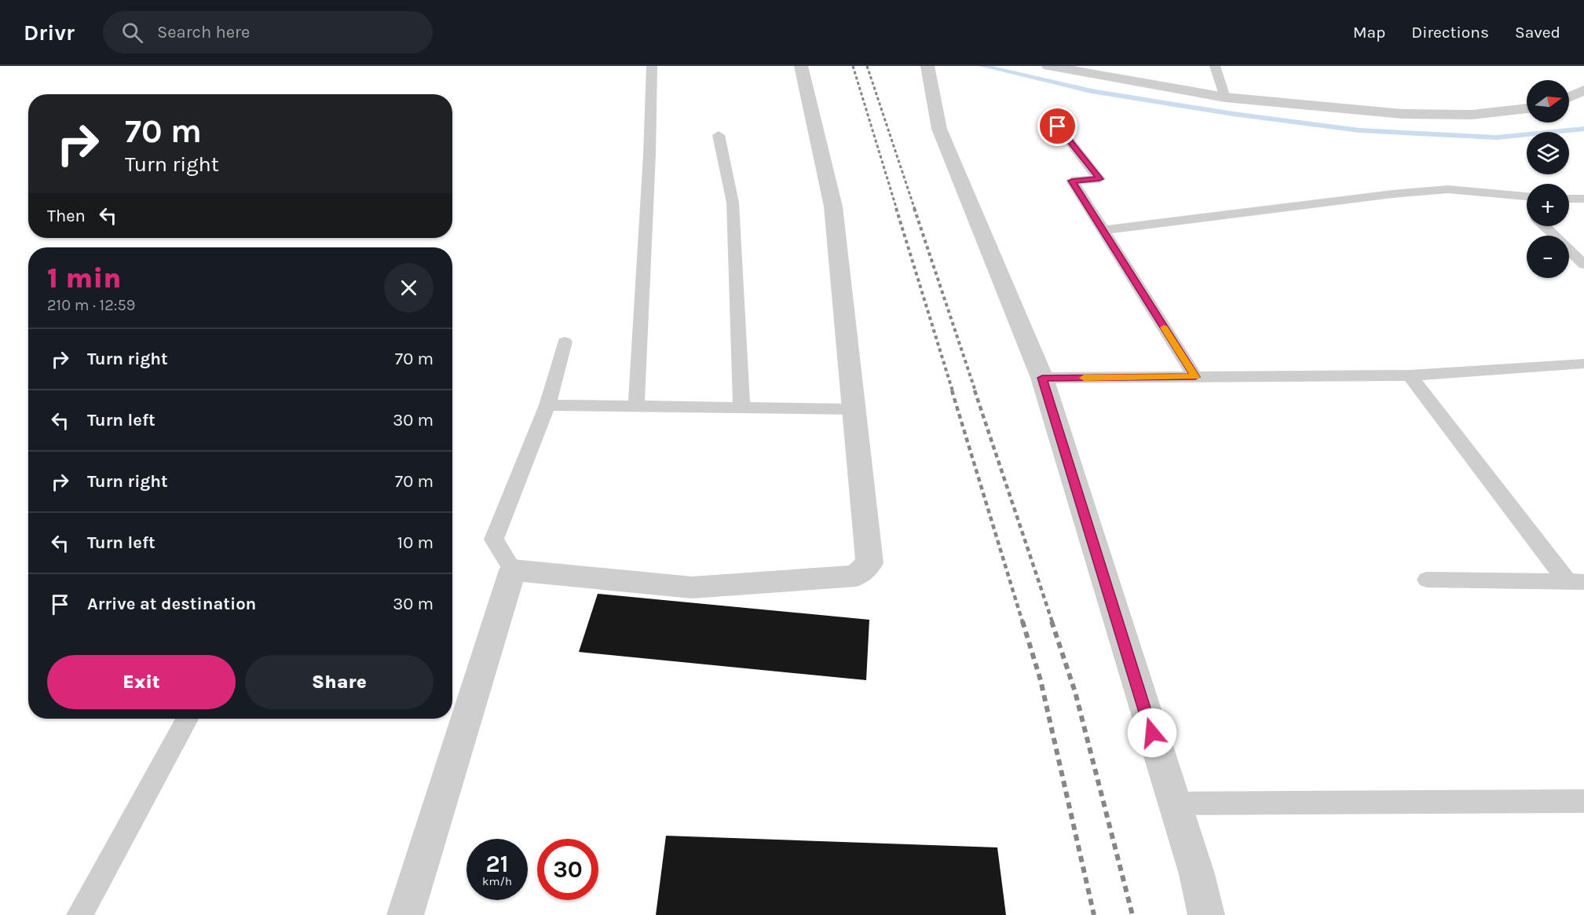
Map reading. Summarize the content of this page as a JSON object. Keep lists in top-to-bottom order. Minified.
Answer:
{"north":"right","page":{"header":"Drivr","search":"Search here","nav":["Map","Directions","Saved"],"map_buttons":["+","−"],"turn":["70 m","Turn right"],"then":"Then","heading":["1 min","210 m · 12:59"],"list":[{"name":"Turn right","value":"70 m"},{"name":"Turn left","value":"30 m"},{"name":"Turn right","value":"70 m"},{"name":"Turn left","value":"10 m"},{"name":"Arrive at destination","value":"30 m"}],"buttons":["Exit","Share"],"speed":"21 km/h","limit":"30"}}
